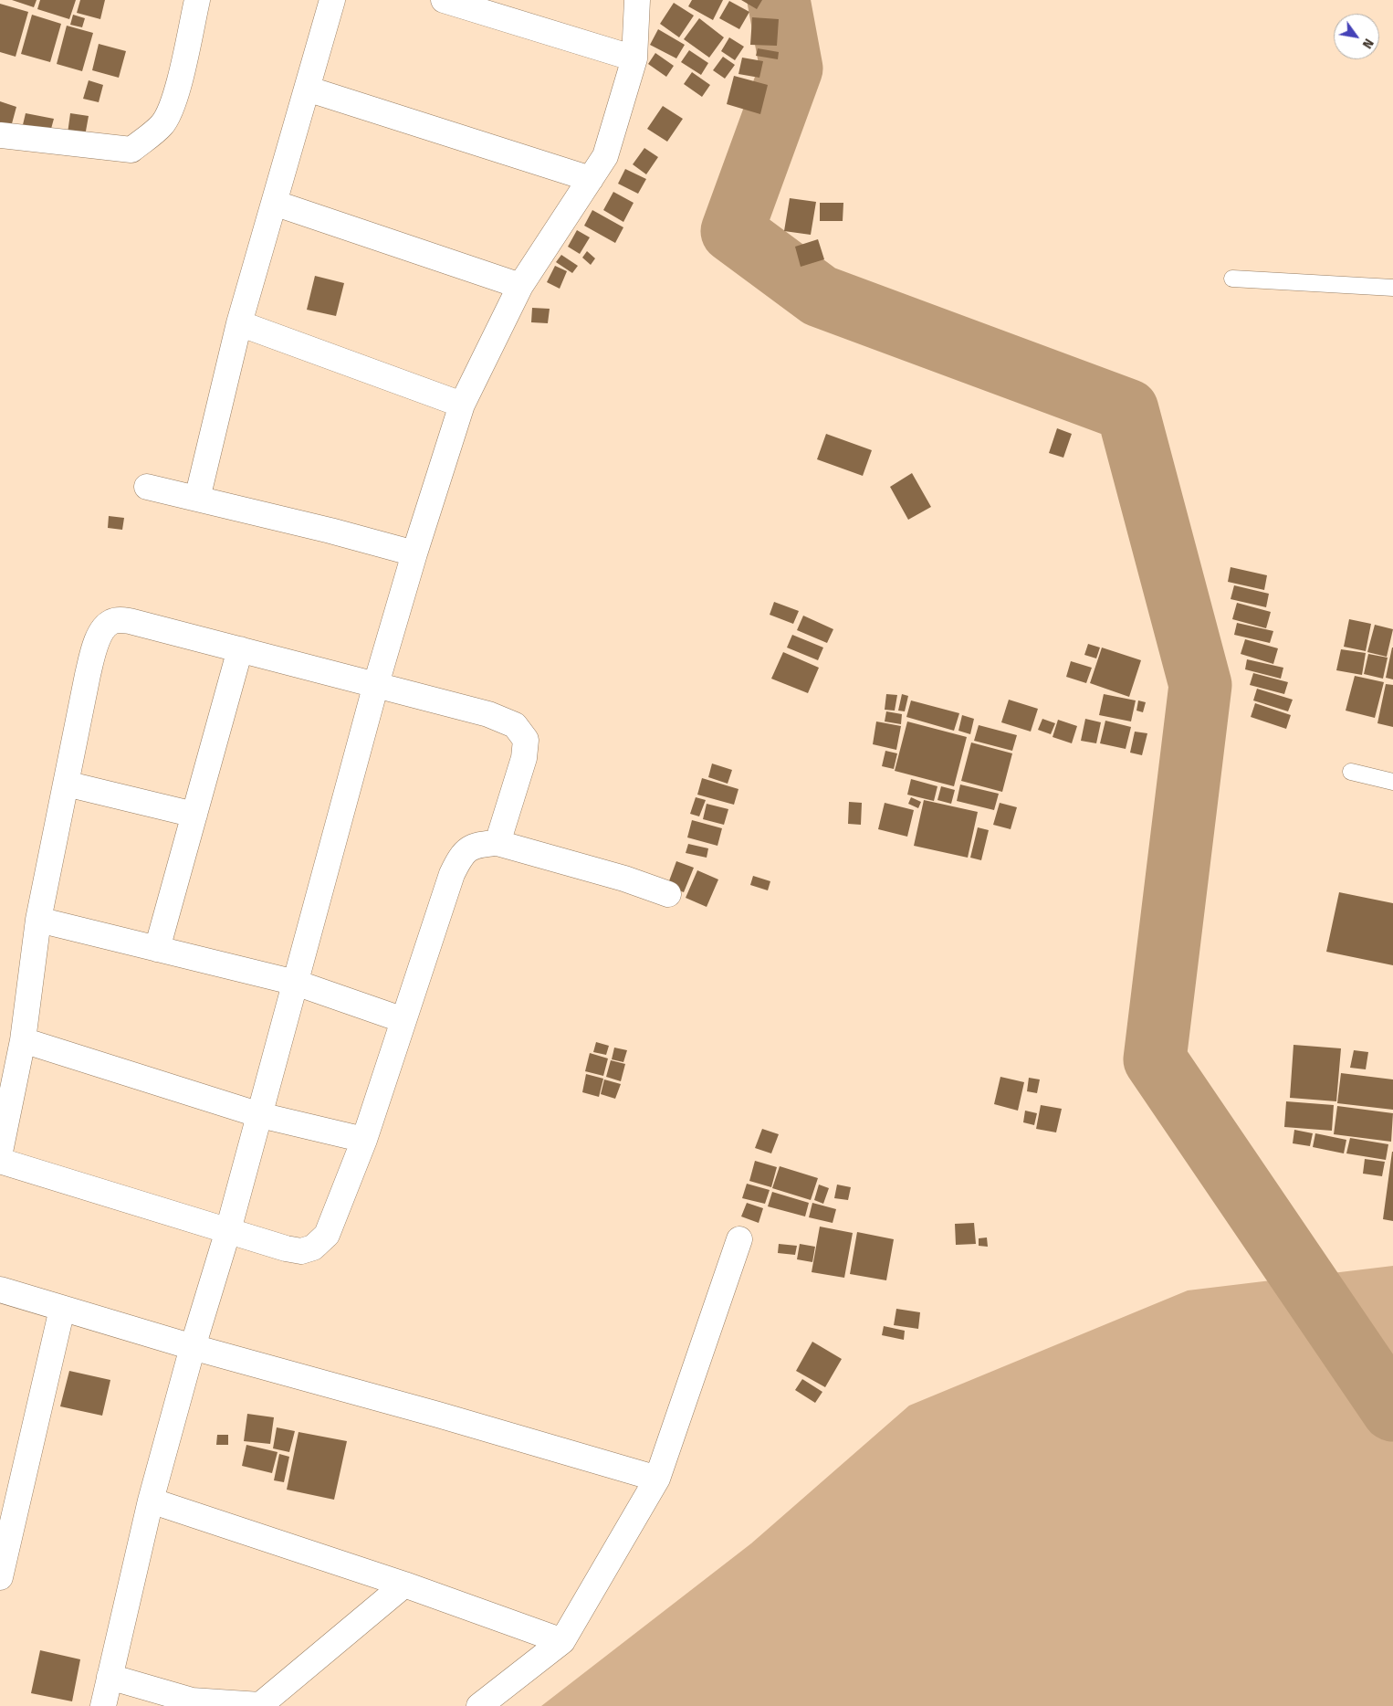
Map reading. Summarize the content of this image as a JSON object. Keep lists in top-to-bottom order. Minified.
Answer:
{"north":"bottom right"}
